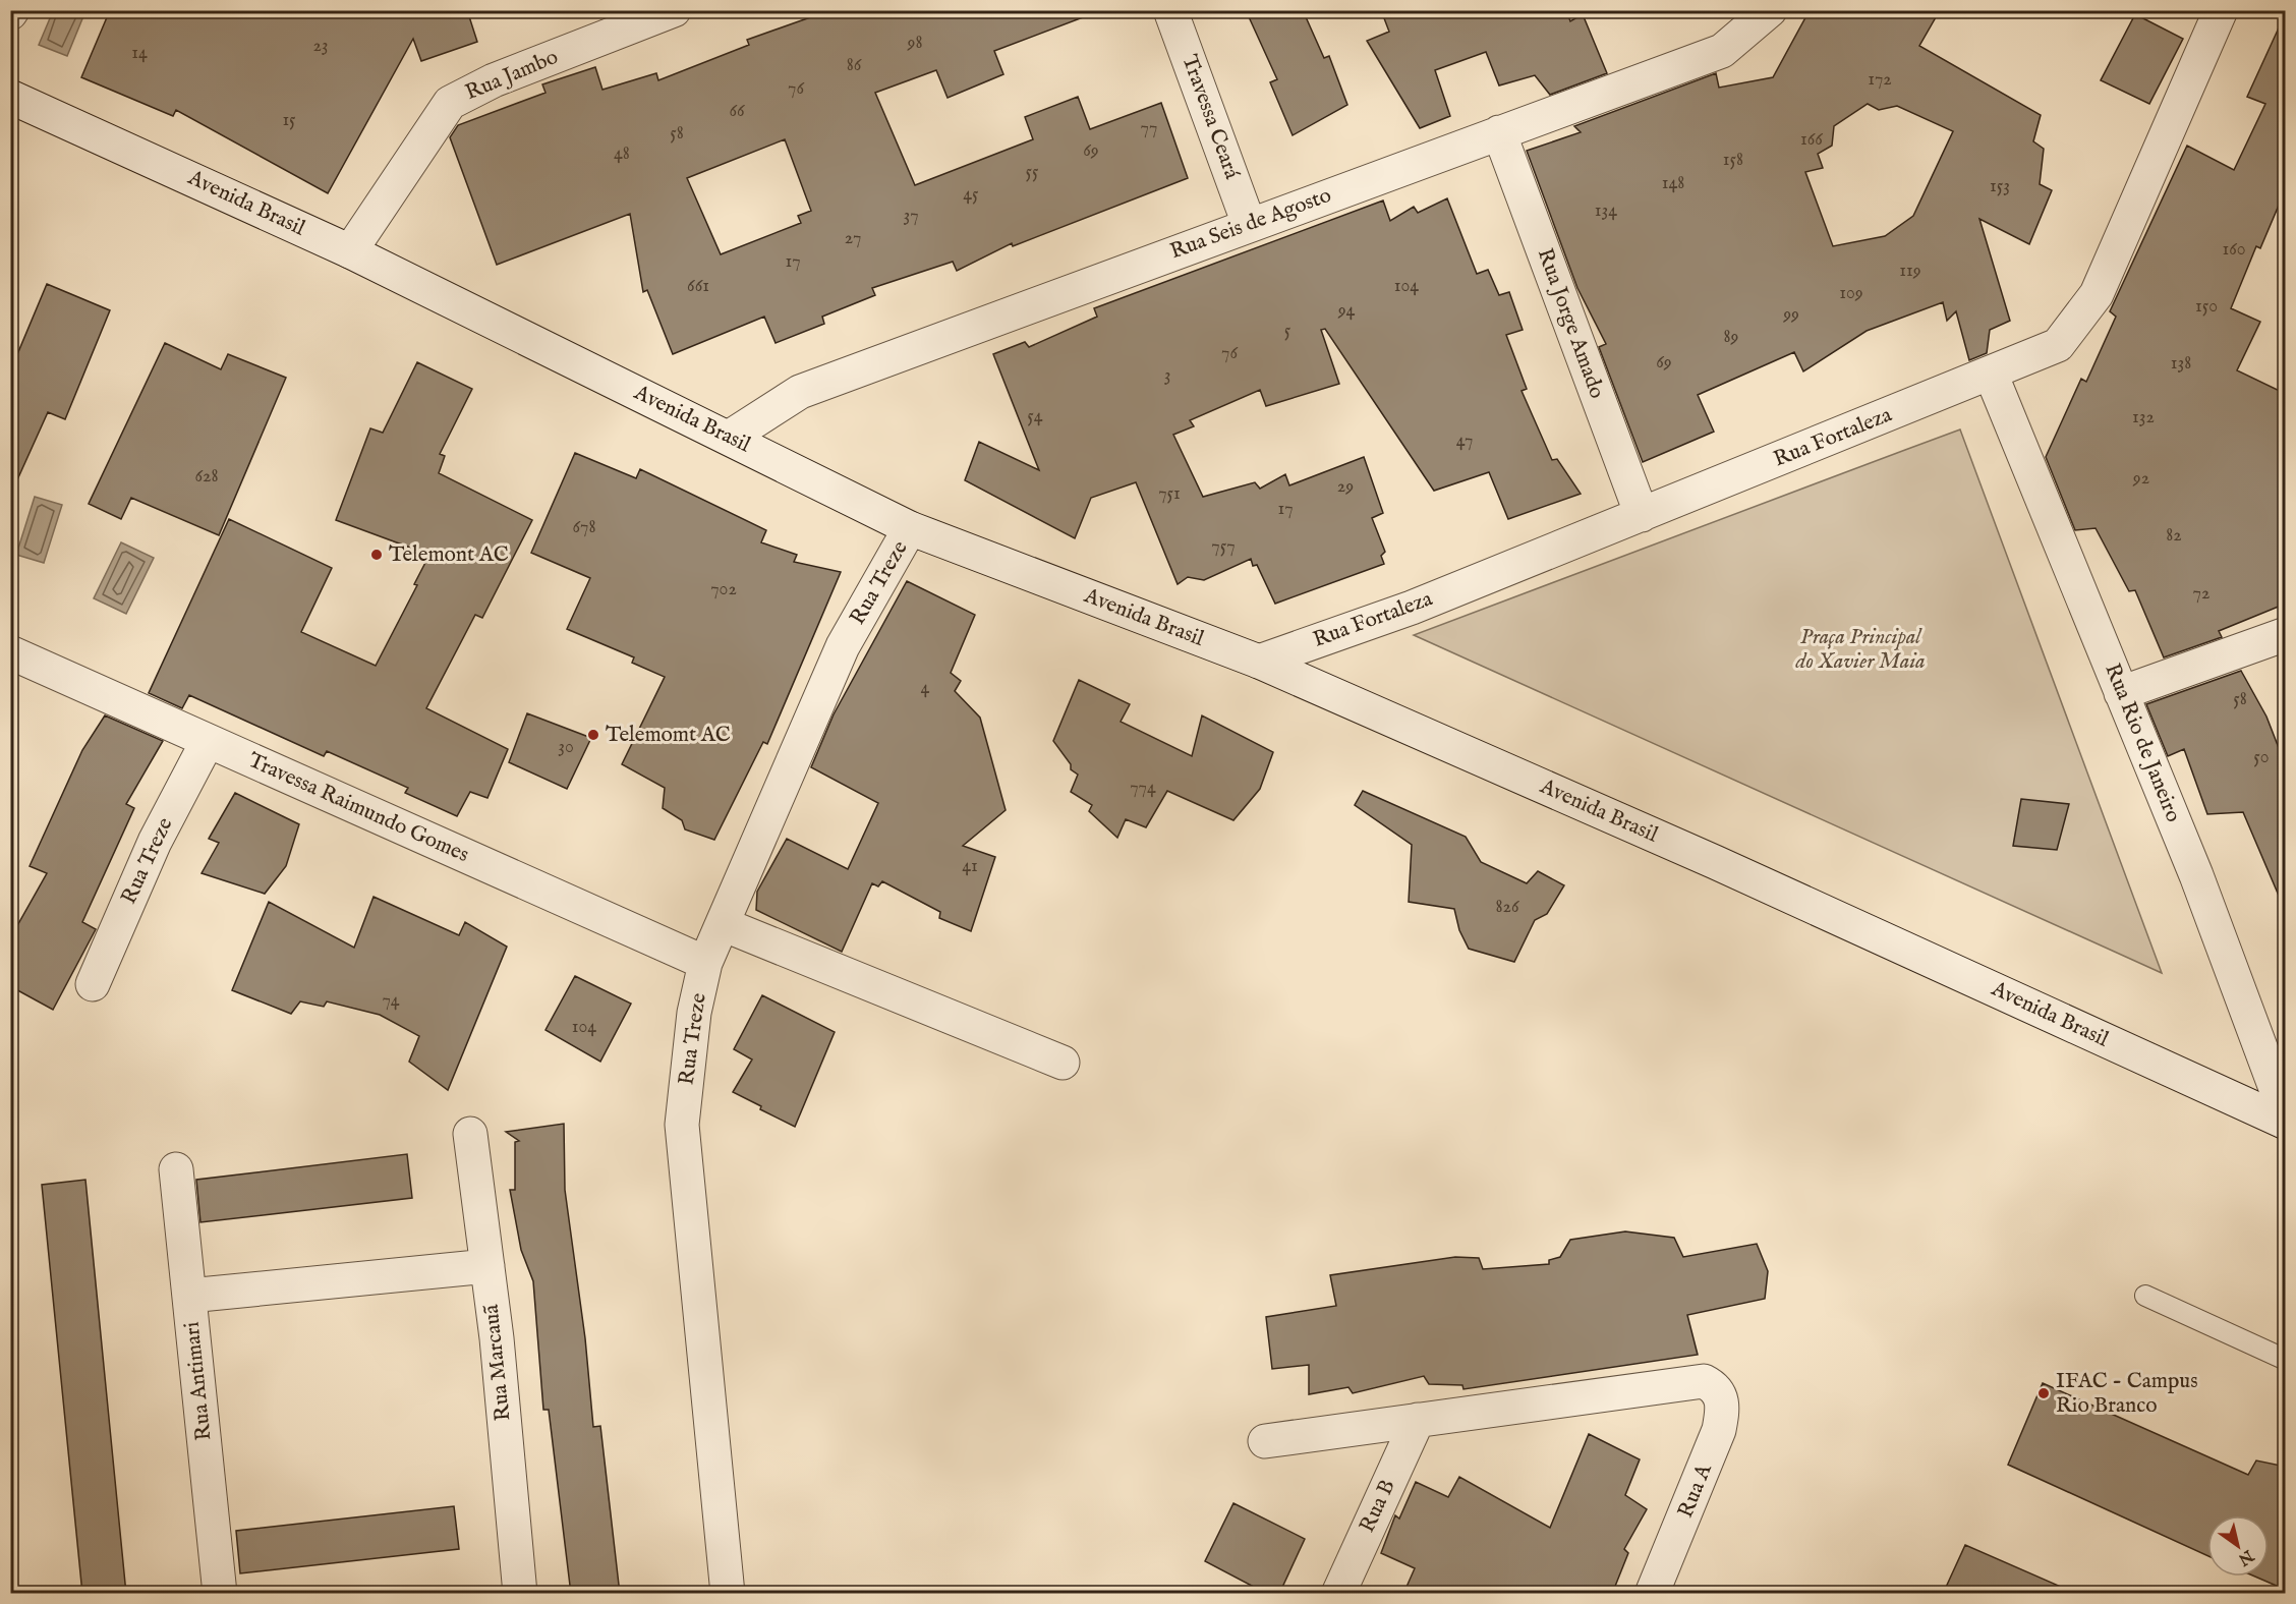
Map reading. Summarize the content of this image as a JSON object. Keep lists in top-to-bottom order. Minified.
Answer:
{"streets":{"street":["Rua Jambo","Travessa Ceará","Avenida Brasil","Rua Seis de Agosto","Rua Jorge Amado","Rua Fortaleza","Rua Treze","Rua Rio de Janeiro","Travessa Raimundo Gomes","Rua Marcauã","Rua Antimari","Rua A","Rua B"]},"crossings":[["Rua Jambo","Avenida Brasil"],["Travessa Ceará","Rua Seis de Agosto"],["Avenida Brasil","Rua Seis de Agosto"],["Avenida Brasil","Rua Fortaleza"],["Avenida Brasil","Rua Treze"],["Rua Seis de Agosto","Rua Jorge Amado"],["Rua Jorge Amado","Rua Fortaleza"],["Rua Fortaleza","Rua Rio de Janeiro"],["Rua Treze","Travessa Raimundo Gomes"],["Rua A","Rua B"]],"parks":["Praça Principal do Xavier Maia"],"places":["Telemont AC","Telemomt AC","IFAC - Campus Rio Branco"],"house_numbers":["98","23","14","86","172","76","66","15","77","58","166","69","48","158","55","148","153","45","134","37","27","160","17","119","661","104","109","150","94","99","5","89","76","69","138","3","54","132","47","628","92","29","751","17","678","82","757","702","72","4","58","30","50","774","41","826","74","104"],"north":"bottom right"}
